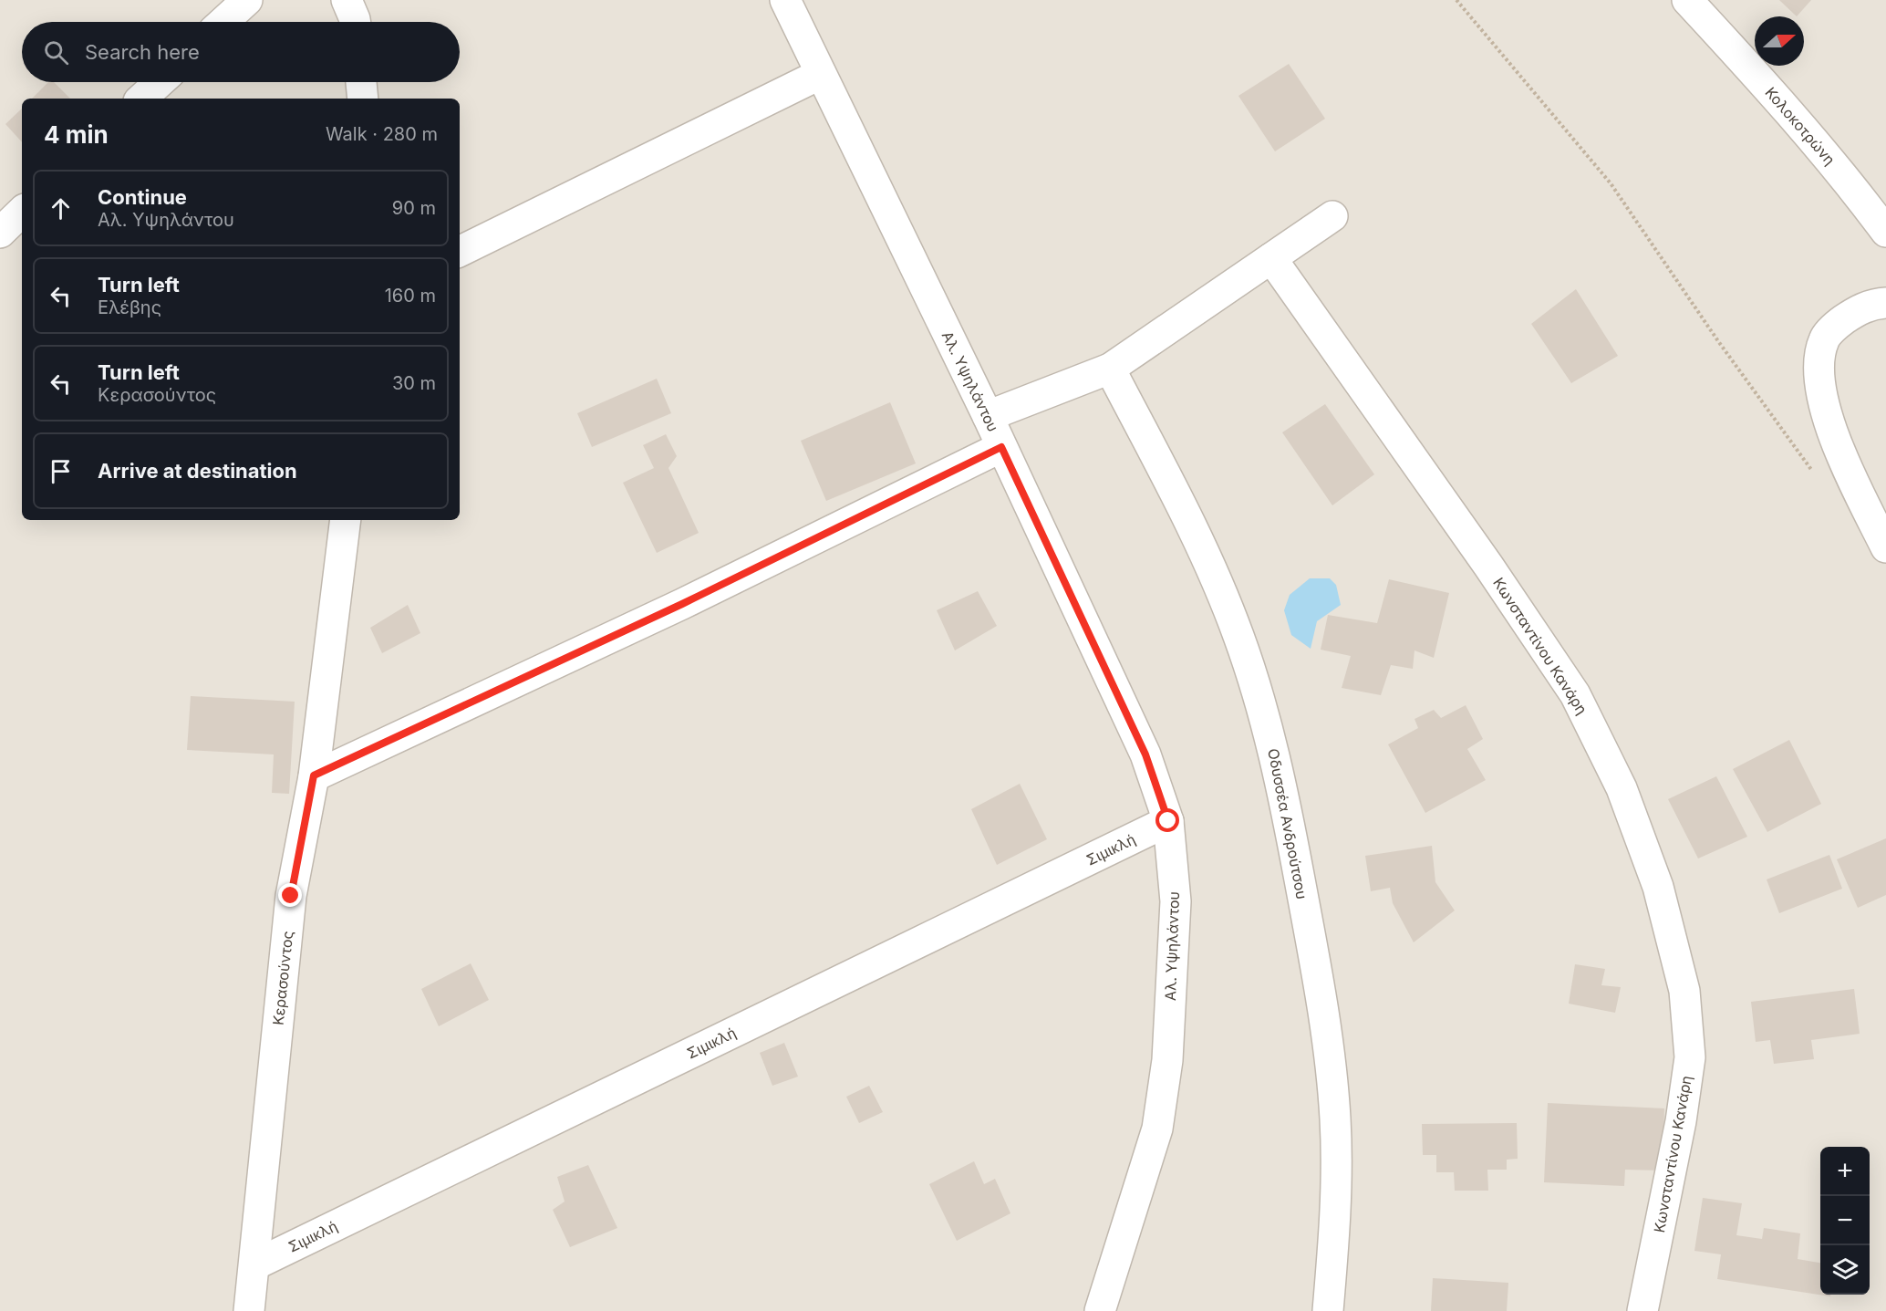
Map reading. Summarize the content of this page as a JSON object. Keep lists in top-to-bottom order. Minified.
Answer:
{"streets":{"street":["Κολοκοτρώνη","Αλ. Υψηλάντου","Κωνσταντίνου Κανάρη","Οδυσσέα Ανδρούτσου","Σιμικλή","Κερασούντος"]},"crossings":[["Αλ. Υψηλάντου","Σιμικλή"],["Σιμικλή","Κερασούντος"]],"north":"right","page":{"search":"Search here","heading":["4 min","Walk · 280 m"],"list":[["Continue","Αλ. Υψηλάντου","90 m"],["Turn left","Ελέβης","160 m"],["Turn left","Κερασούντος","30 m"],"Arrive at destination"],"map_buttons":["+","−"]}}
